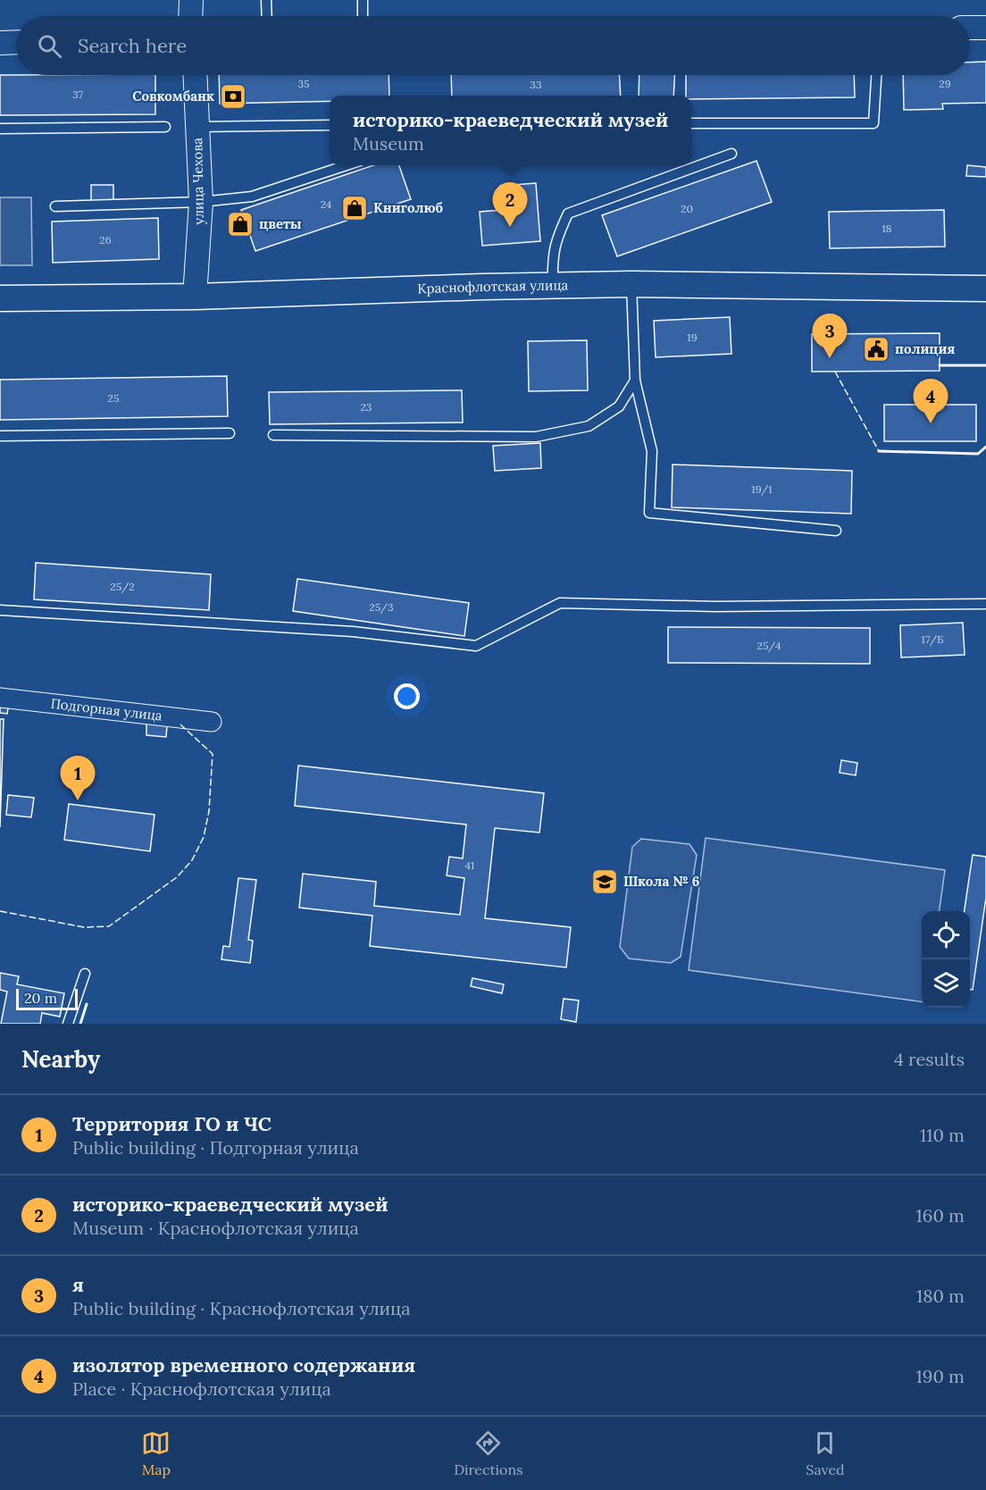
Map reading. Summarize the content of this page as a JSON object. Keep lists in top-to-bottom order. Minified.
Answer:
{"streets":{"main road":["Краснофлотская улица"],"street":["улица Чехова","Подгорная улица"]},"crossings":[["улица Чехова","Краснофлотская улица"]],"places":{"bank":["Совкомбанк"],"shop":["Книголюб","цветы"],"public building":["полиция"],"school or university":["Школа № 6"]},"house_numbers":["35","29","33","37","24","20","18","26","19","25","23","19/1","25/2","25/3","17/Б","25/4","41"],"scale_bar":"20 m","page":{"search":"Search here","popup":["историко-краеведческий музей","Museum"],"pins":["2","3","4","1"],"scale":"20 m","heading":["Nearby","4 results"],"list":[{"mark":"1","name":"Территория ГО и ЧС","note":"Public building · Подгорная улица","value":"110 m"},{"mark":"2","name":"историко-краеведческий музей","note":"Museum · Краснофлотская улица","value":"160 m"},{"mark":"3","name":"я","note":"Public building · Краснофлотская улица","value":"180 m"},{"mark":"4","name":"изолятор временного содержания","note":"Place · Краснофлотская улица","value":"190 m"}],"nav":["Map","Directions","Saved"]}}
